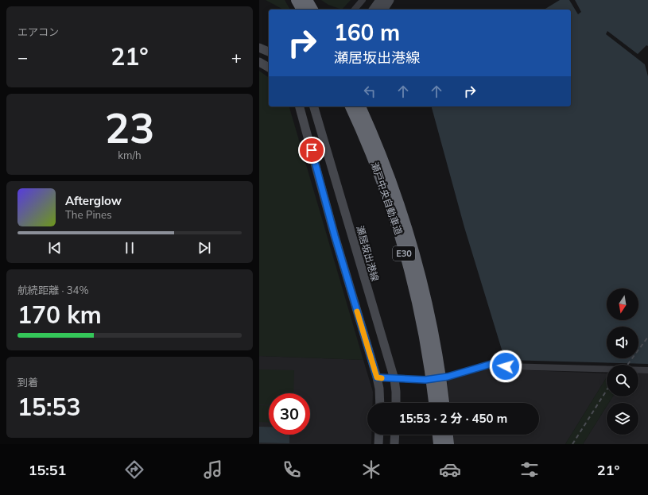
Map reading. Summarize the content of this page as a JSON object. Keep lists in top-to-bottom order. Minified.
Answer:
{"streets":{"highway":["瀬戸中央自動車道","E30"],"main road":["瀬居坂出港線"]},"north":"bottom","page":{"tile":["エアコン",["23","km/h"],["航続距離 · 34%","170 km"],["到着","15:53"]],"turn":["160 m","瀬居坂出港線"],"heat":["−","21°","+"],"song":["Afterglow","The Pines"],"limit":"30","trip":"15:53 · 2 分 · 450 m","tabs":["15:51","21°"]}}
